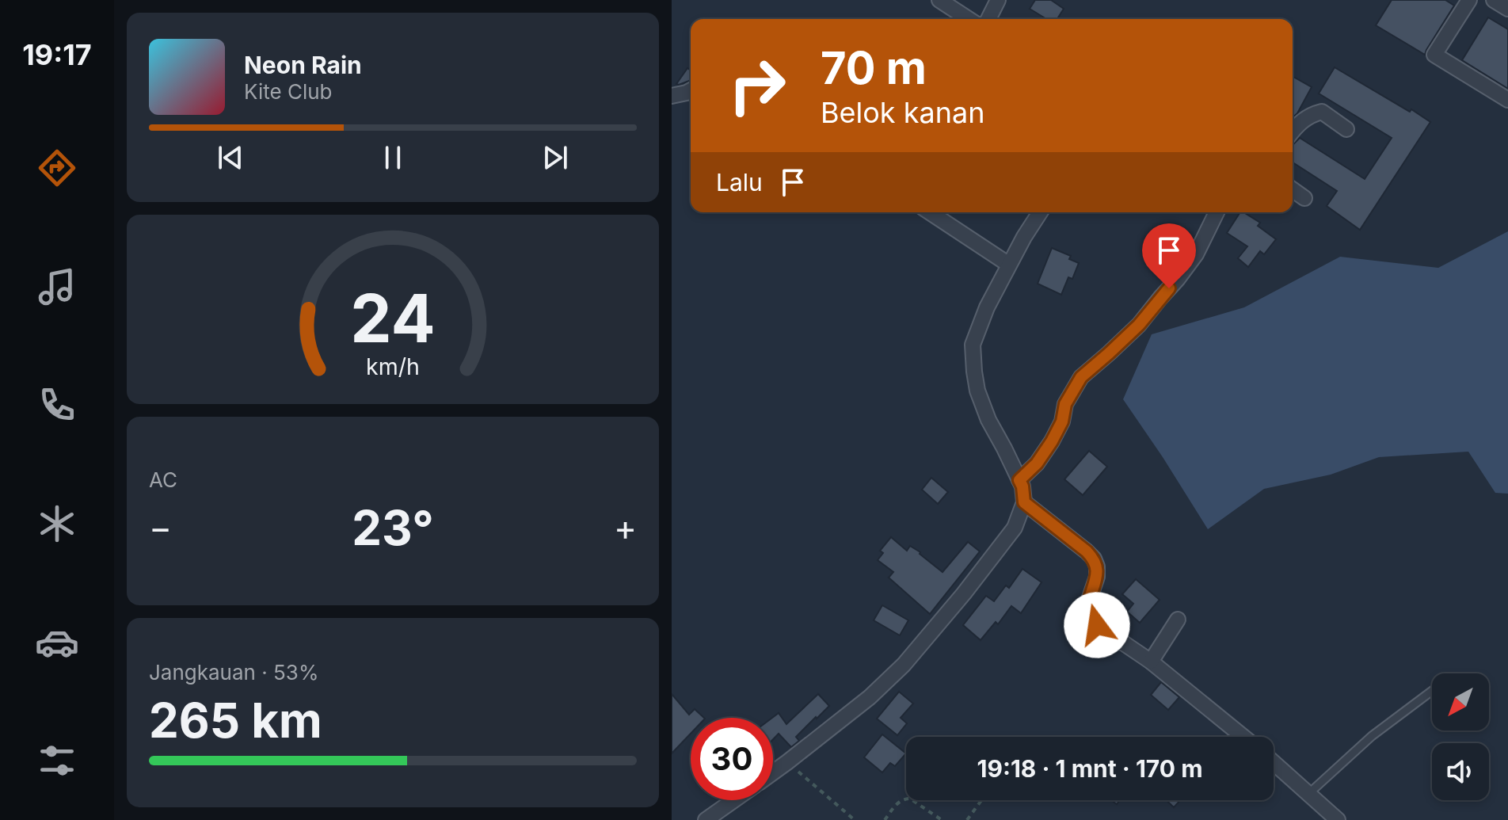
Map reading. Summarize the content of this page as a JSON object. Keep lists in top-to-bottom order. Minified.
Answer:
{"north":"bottom left","page":{"tabs":"19:17","turn":["70 m","Belok kanan"],"song":["Neon Rain","Kite Club"],"then":"Lalu","tile":["AC",["Jangkauan · 53%","265 km"]],"heat":["−","23°","+"],"limit":"30","trip":"19:18 · 1 mnt · 170 m","gauge":["24","km/h"]}}
